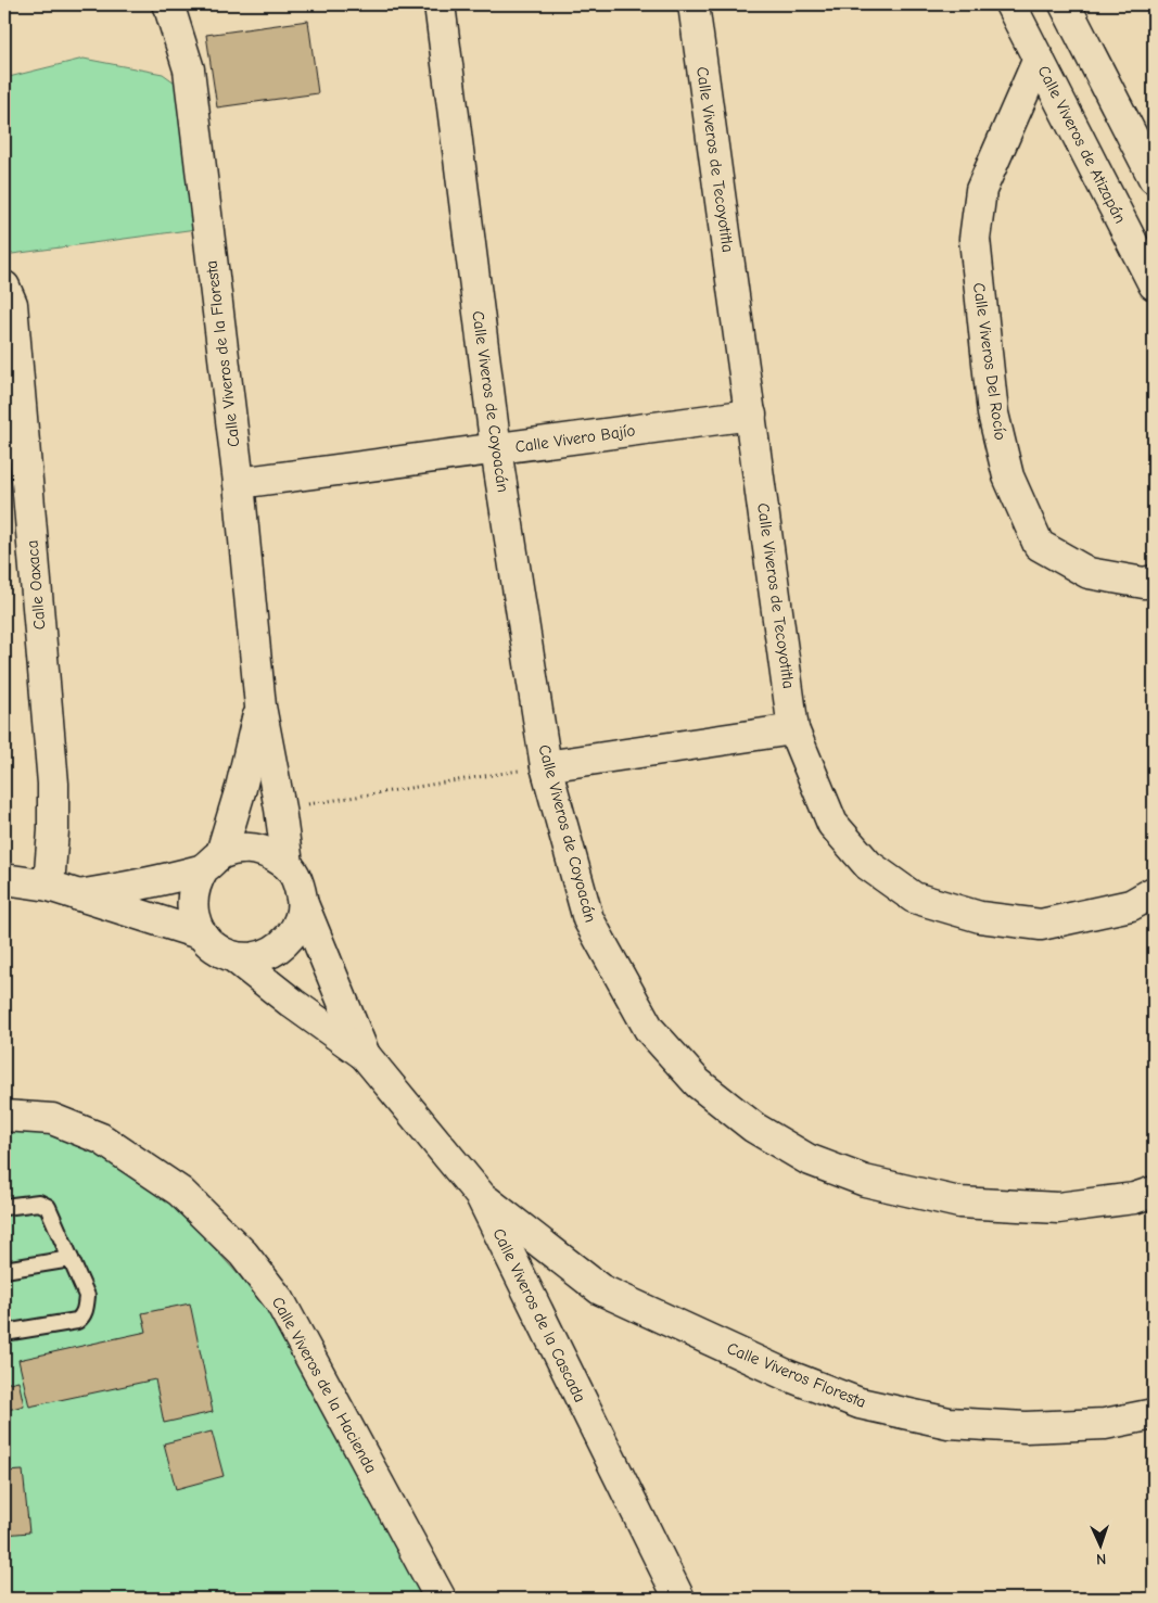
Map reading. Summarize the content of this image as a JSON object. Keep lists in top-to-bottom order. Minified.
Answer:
{"streets":{"street":["Calle Viveros de Atizapán","Calle Viveros de Tecoyotitla","Calle Viveros de la Floresta","Calle Viveros Del Rocío","Calle Viveros de Coyoacán","Calle Vivero Bajío","Calle Oaxaca","Calle Viveros de la Cascada","Calle Viveros Floresta","Calle Viveros de la Hacienda"]},"crossings":[["Calle Viveros de Atizapán","Calle Viveros Del Rocío"],["Calle Viveros de Tecoyotitla","Calle Vivero Bajío"],["Calle Viveros de la Floresta","Calle Vivero Bajío"],["Calle Viveros de la Floresta","Calle Viveros de la Cascada"],["Calle Viveros de Coyoacán","Calle Vivero Bajío"],["Calle Viveros de la Cascada","Calle Viveros Floresta"]],"north":"bottom"}
